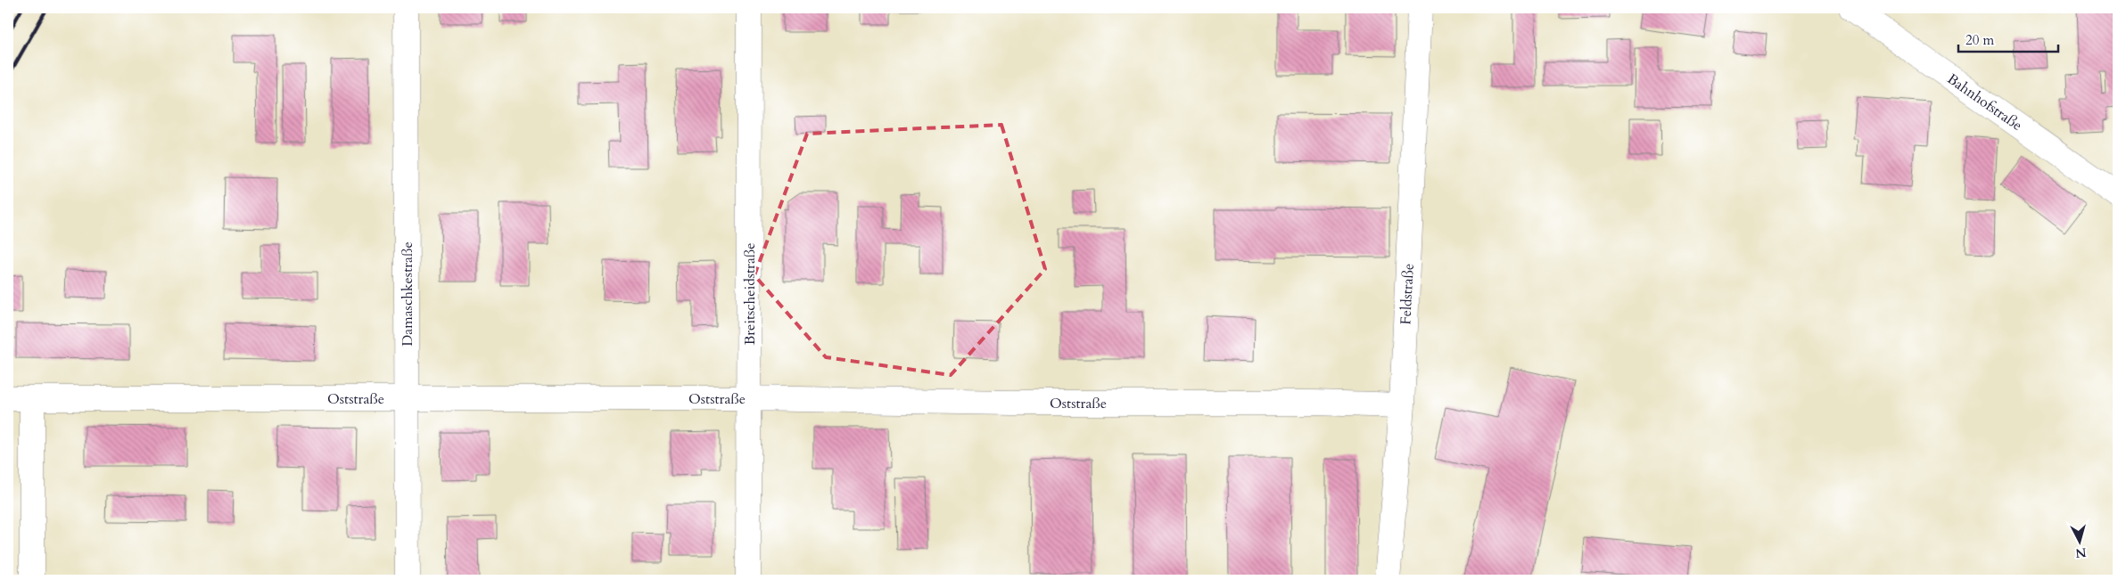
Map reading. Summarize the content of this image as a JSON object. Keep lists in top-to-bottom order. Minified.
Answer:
{"streets":{"street":["Bahnhofstraße","Damaschkestraße","Breitscheidstraße","Feldstraße","Oststraße"]},"crossings":[["Damaschkestraße","Oststraße"],["Breitscheidstraße","Oststraße"],["Feldstraße","Oststraße"]],"scale_bar":"20 m","north":"bottom"}
